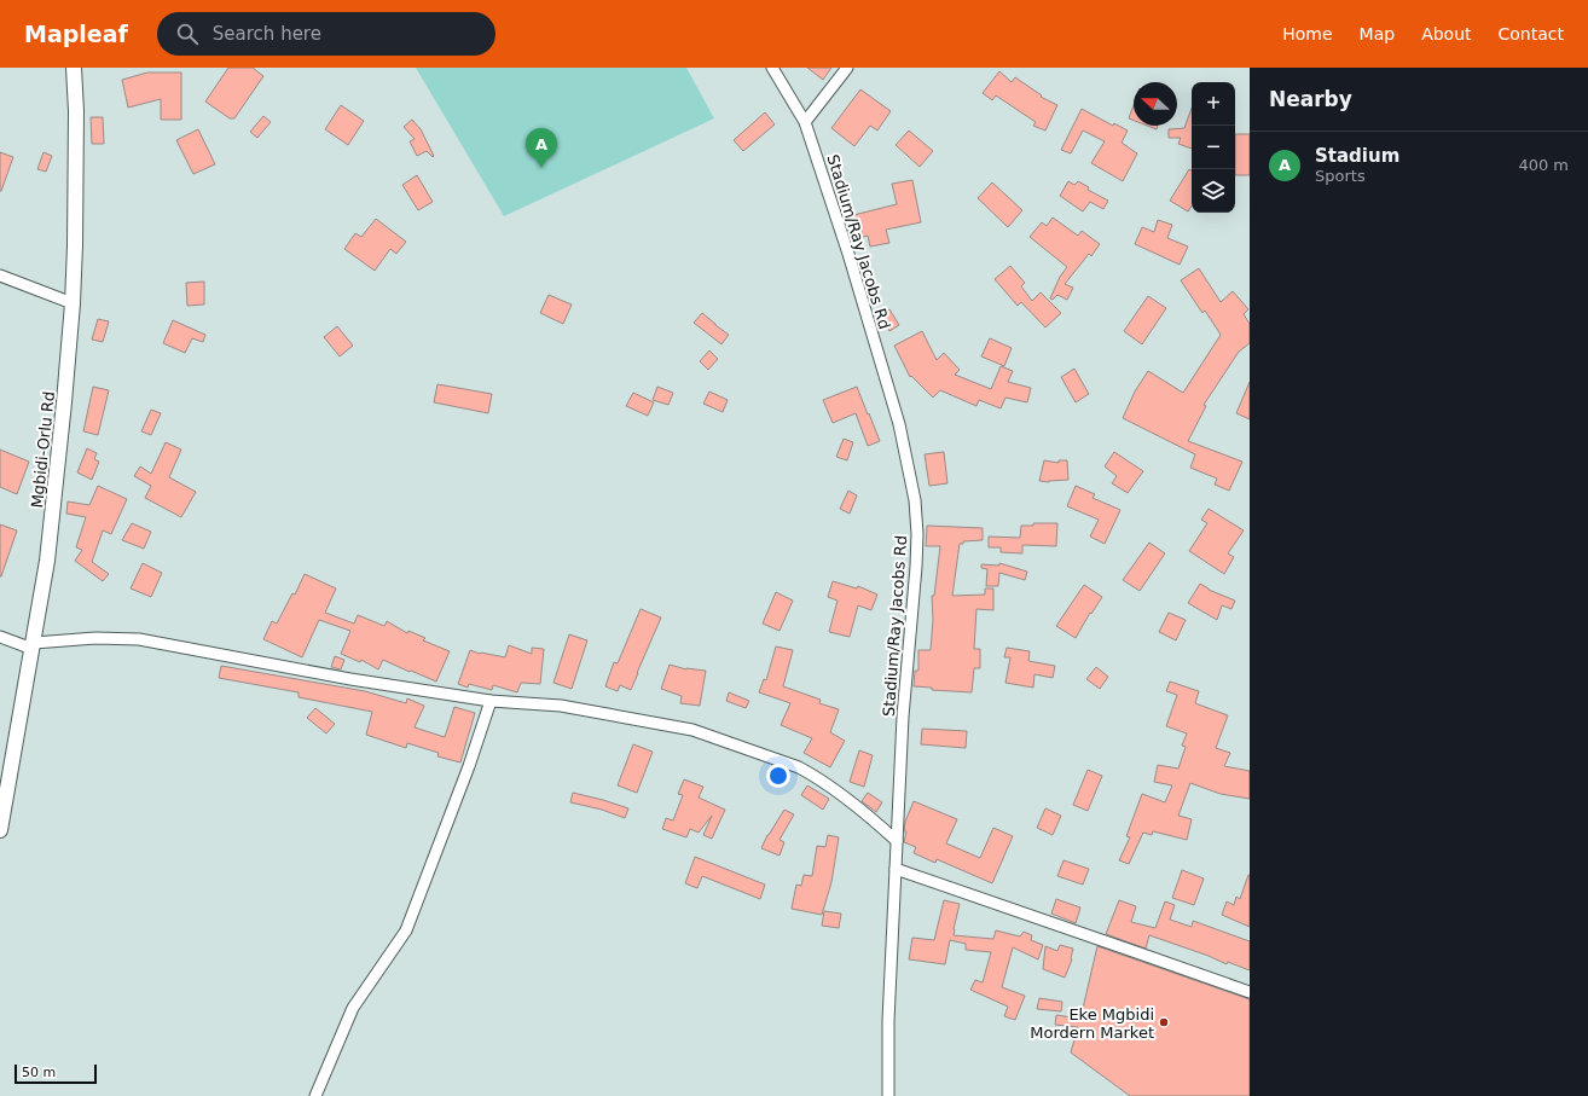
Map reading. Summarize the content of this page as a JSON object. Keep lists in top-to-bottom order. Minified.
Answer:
{"streets":{"main road":["Mgbidi-Orlu Rd"],"street":["Stadium/Ray Jacobs Rd"]},"places":["Eke Mgbidi Mordern Market"],"scale_bar":"50 m","north":"left","page":{"header":"Mapleaf","search":"Search here","nav":["Home","Map","About","Contact"],"heading":"Nearby","map_buttons":["+","−"],"pins":"A","list":[{"mark":"A","name":"Stadium","note":"Sports","value":"400 m"}],"scale":"50 m"}}
